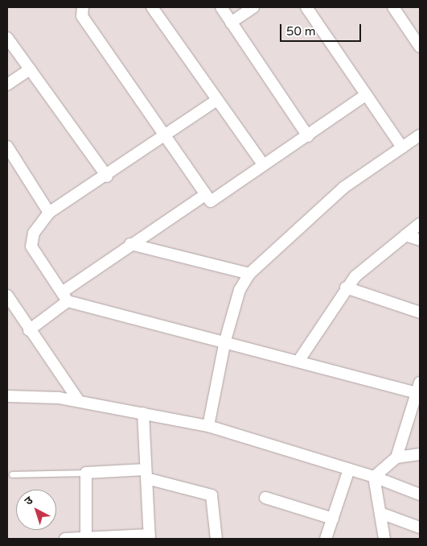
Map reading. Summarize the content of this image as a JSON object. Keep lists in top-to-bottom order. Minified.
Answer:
{"scale_bar":"50 m","north":"top left"}
